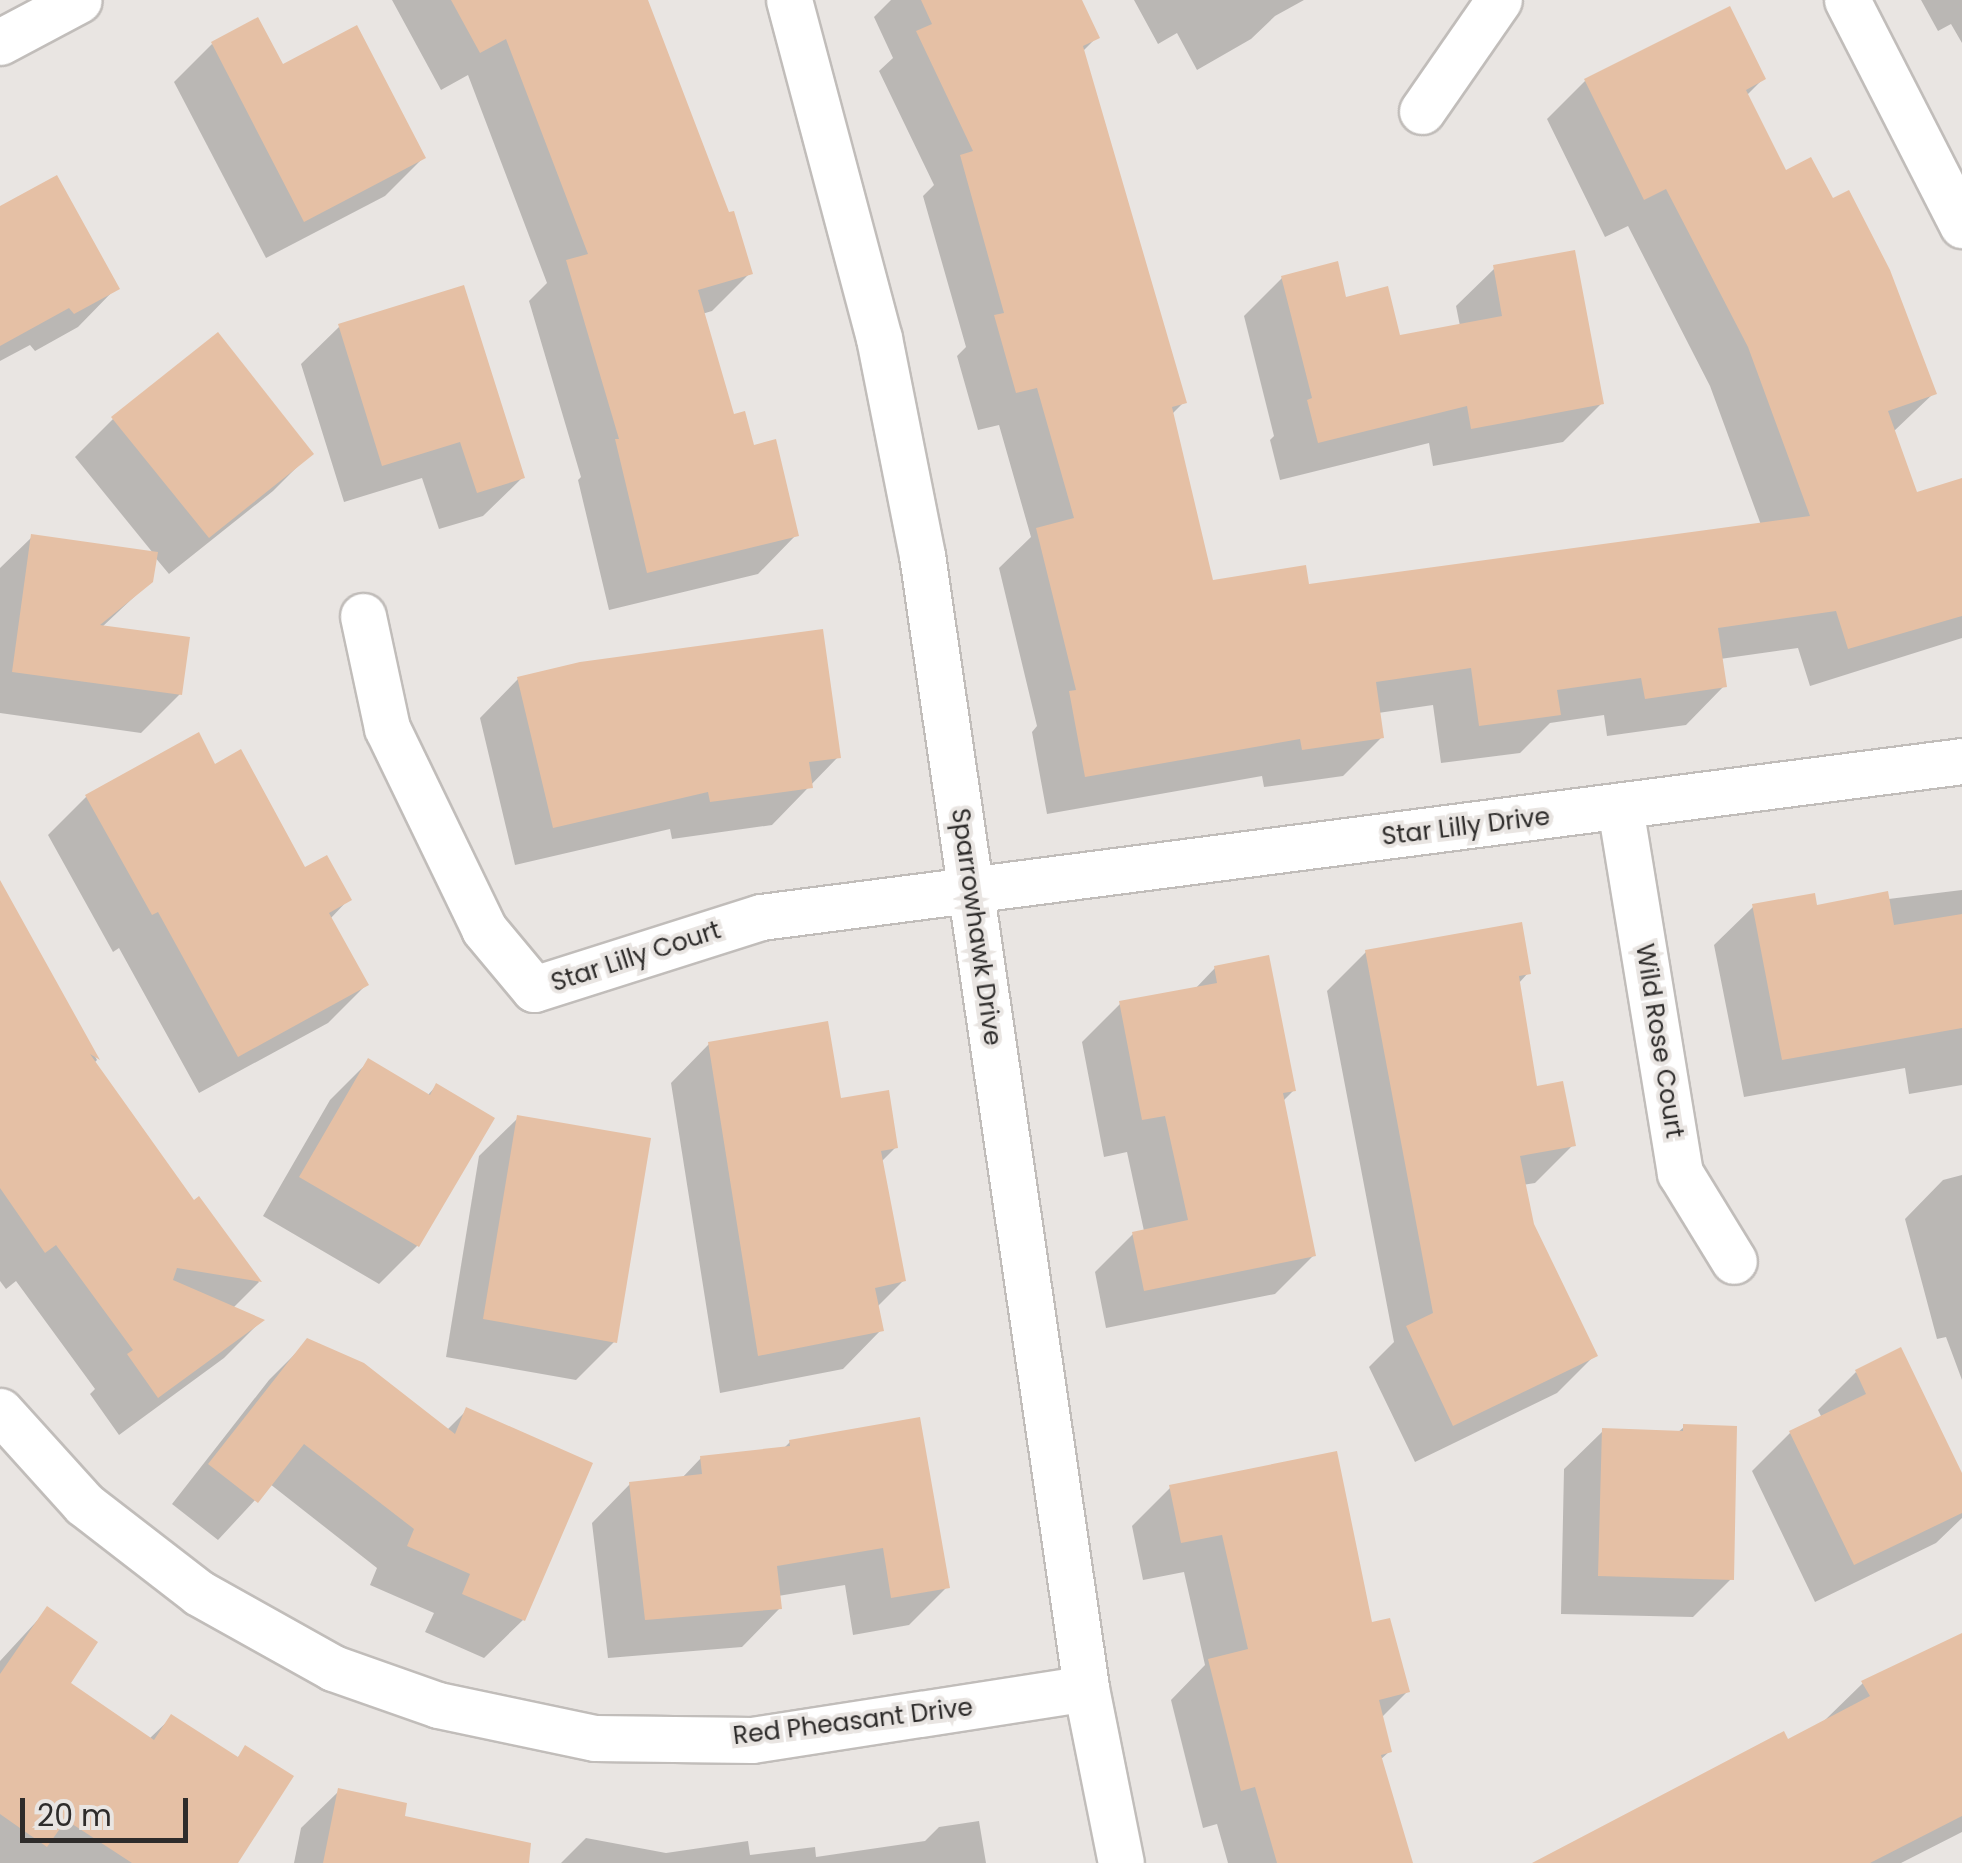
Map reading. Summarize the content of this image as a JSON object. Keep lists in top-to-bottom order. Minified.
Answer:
{"streets":{"street":["Star Lilly Drive","Sparrowhawk Drive","Star Lilly Court","Wild Rose Court","Red Pheasant Drive"]},"crossings":[["Star Lilly Drive","Sparrowhawk Drive"],["Star Lilly Drive","Star Lilly Court"],["Star Lilly Drive","Wild Rose Court"],["Sparrowhawk Drive","Star Lilly Court"],["Sparrowhawk Drive","Red Pheasant Drive"]],"scale_bar":"20 m"}
